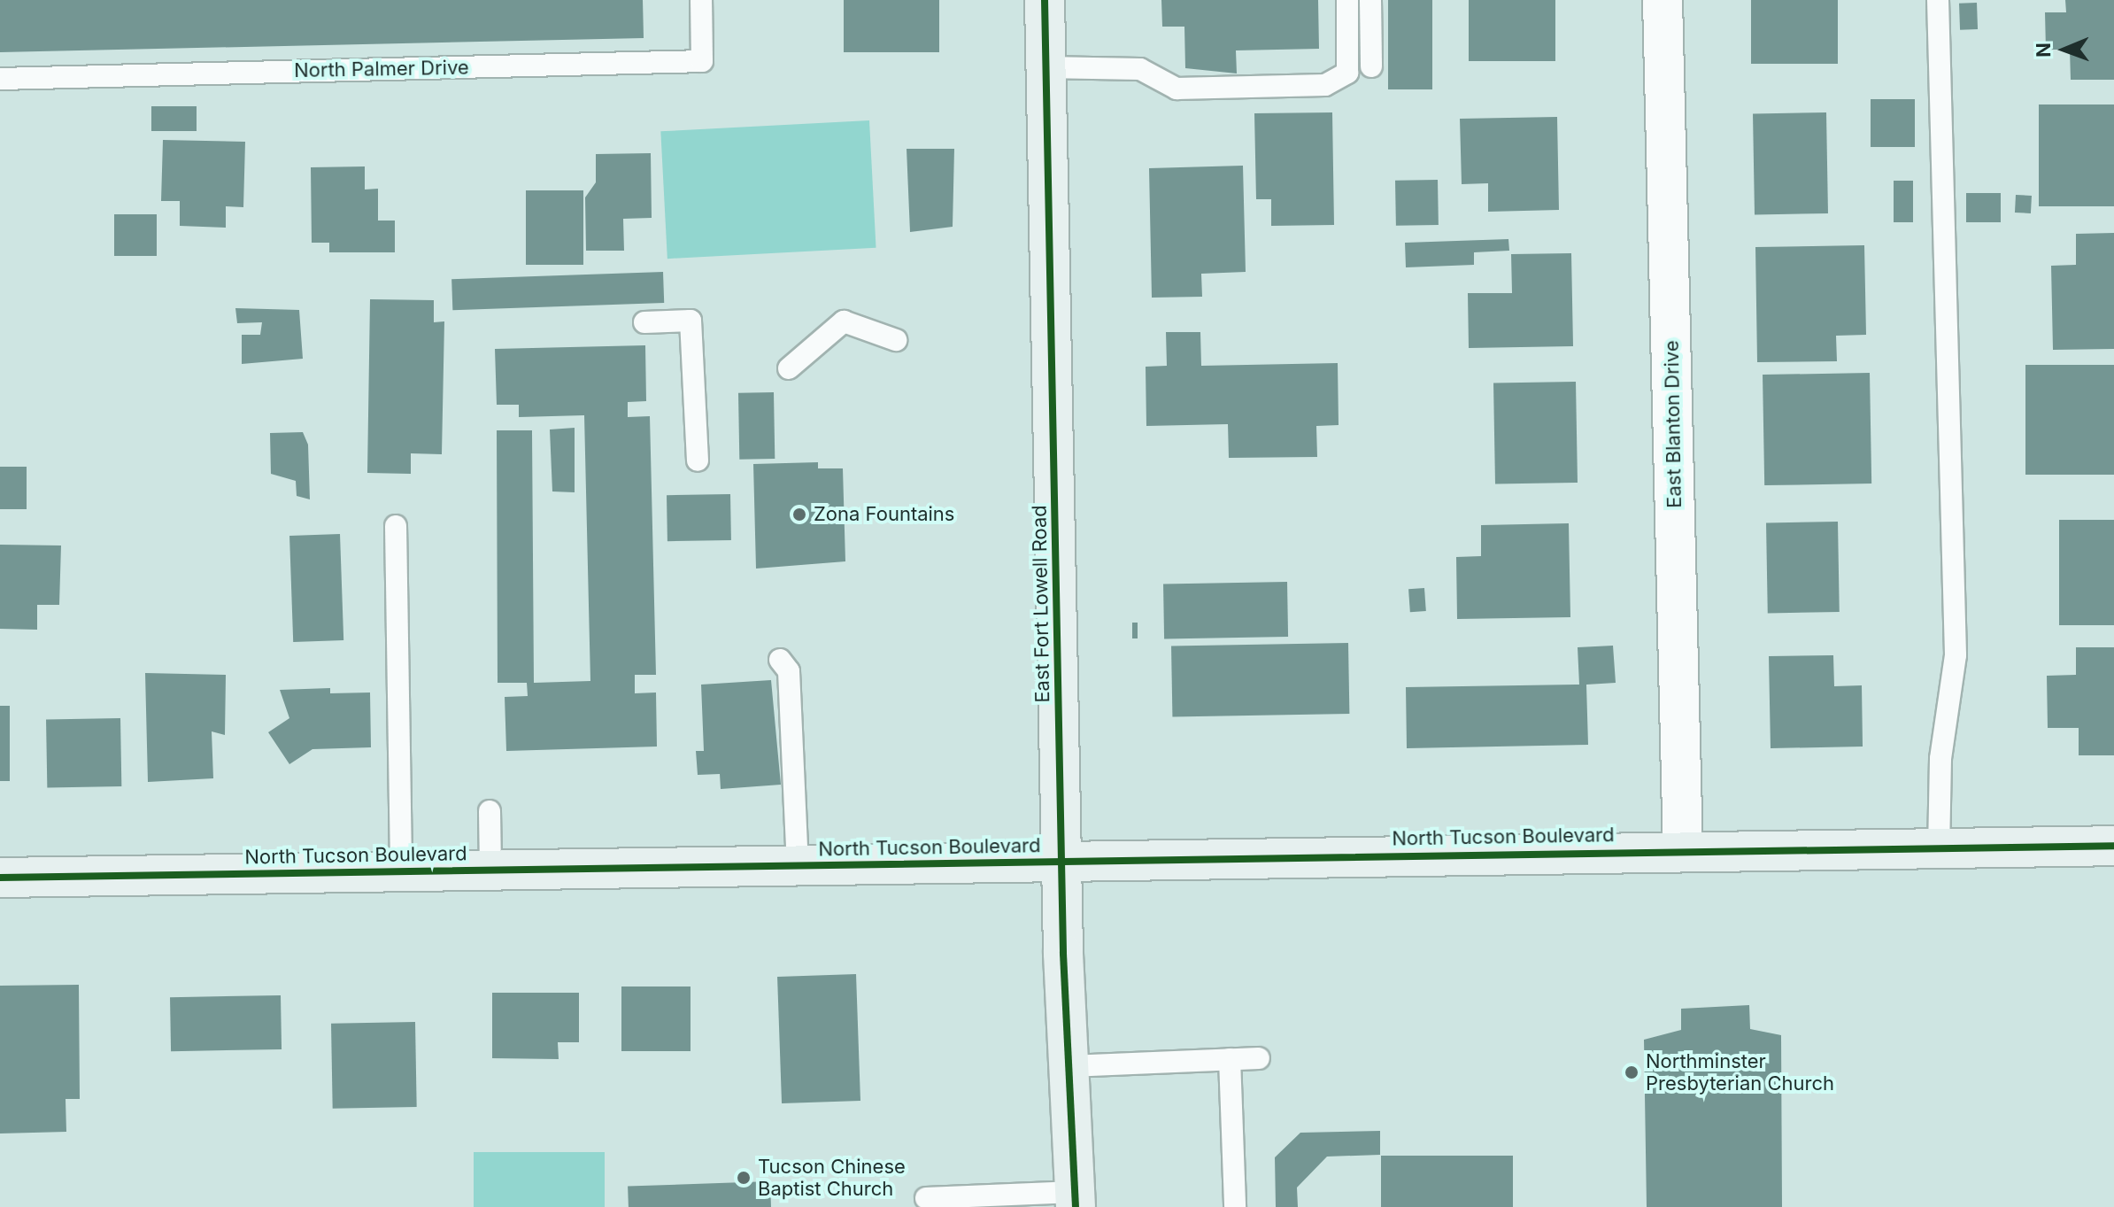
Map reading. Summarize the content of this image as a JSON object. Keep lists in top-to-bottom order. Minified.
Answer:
{"streets":{"main road":["East Fort Lowell Road","North Tucson Boulevard"],"street":["East Blanton Drive"],"lane":["North Palmer Drive"]},"crossings":[["East Blanton Drive","North Tucson Boulevard"],["East Fort Lowell Road","North Tucson Boulevard"]],"places":["Zona Fountains","Northminster Presbyterian Church","Tucson Chinese Baptist Church"],"north":"left"}
